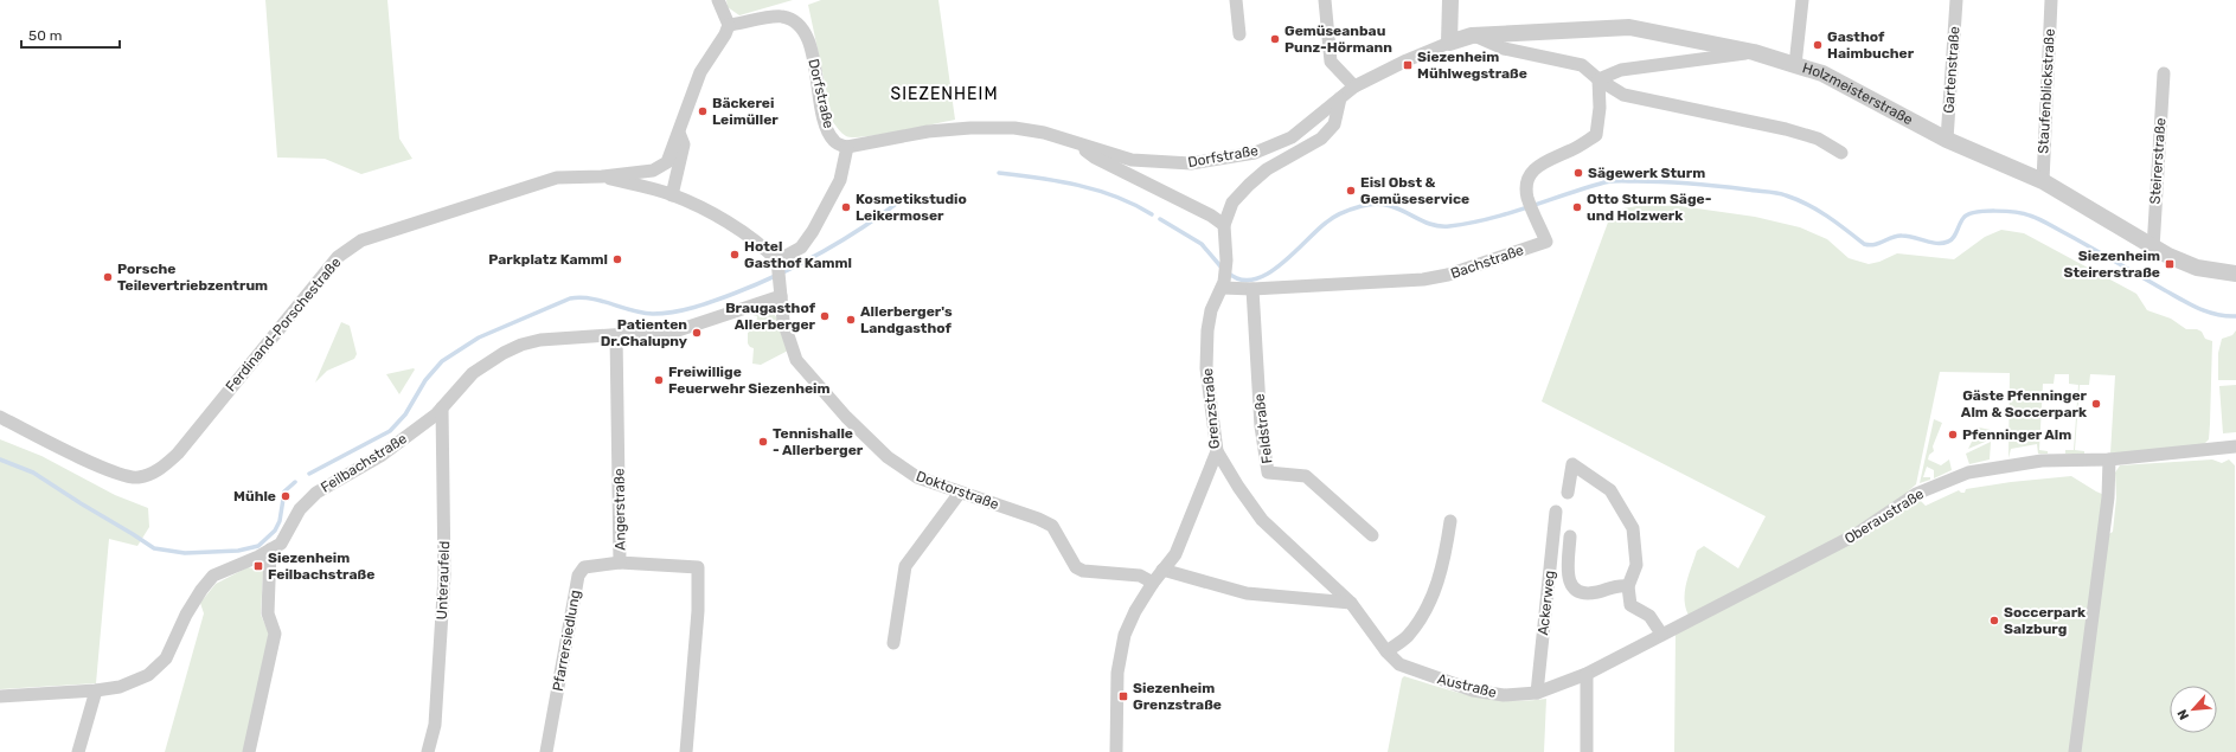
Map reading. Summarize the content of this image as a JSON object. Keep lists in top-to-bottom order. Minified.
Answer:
{"streets":{"street":["Gartenstraße","Staufenblickstraße","Dorfstraße","Holzmeisterstraße","Steirerstraße","Bachstraße","Ferdinand-Porschestraße","Grenzstraße","Feldstraße","Feilbachstraße","Doktorstraße","Angerstraße","Oberaustraße","Unteraufeld","Ackerweg","Pfarrersiedlung","Austraße"]},"crossings":[["Gartenstraße","Holzmeisterstraße"],["Staufenblickstraße","Holzmeisterstraße"],["Dorfstraße","Holzmeisterstraße"],["Dorfstraße","Grenzstraße"],["Holzmeisterstraße","Steirerstraße"],["Bachstraße","Grenzstraße"],["Bachstraße","Feldstraße"],["Grenzstraße","Doktorstraße"],["Grenzstraße","Austraße"],["Feilbachstraße","Doktorstraße"],["Feilbachstraße","Angerstraße"],["Feilbachstraße","Unteraufeld"],["Angerstraße","Pfarrersiedlung"],["Oberaustraße","Austraße"],["Ackerweg","Austraße"]],"districts":["SIEZENHEIM"],"places":{"other":["Gemüseanbau Punz-Hörmann","Gasthof Haimbucher","Bäckerei Leimüller","Sägewerk Sturm","Eisl Obst & Gemüseservice","Kosmetikstudio Leikermoser","Otto Sturm Säge- und Holzwerk","Hotel Gasthof Kamml","Parkplatz Kamml","Porsche Teilevertriebzentrum","Braugasthof Allerberger","Allerberger's Landgasthof","Patienten Dr.Chalupny","Freiwillige Feuerwehr Siezenheim","Gäste Pfenninger Alm & Soccerpark","Pfenninger Alm","Tennishalle - Allerberger","Mühle","Soccerpark Salzburg"],"transit":["Siezenheim Mühlwegstraße","Siezenheim Steirerstraße","Siezenheim Feilbachstraße","Siezenheim Grenzstraße"]},"scale_bar":"50 m","north":"bottom left"}
